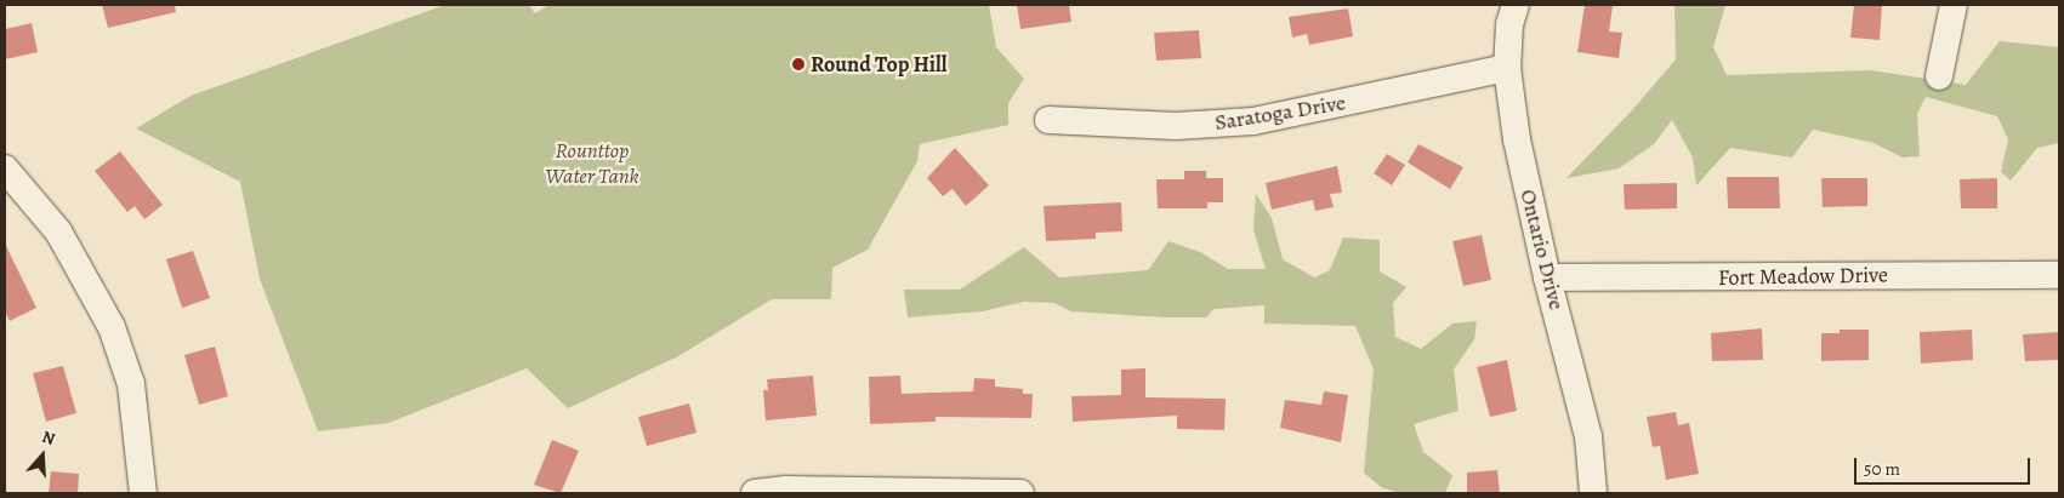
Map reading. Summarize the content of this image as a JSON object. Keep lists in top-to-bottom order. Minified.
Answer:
{"streets":{"street":["Saratoga Drive","Ontario Drive","Fort Meadow Drive"]},"crossings":[["Saratoga Drive","Ontario Drive"],["Ontario Drive","Fort Meadow Drive"]],"parks":["Rounttop Water Tank"],"places":["Round Top Hill"],"scale_bar":"50 m","north":"top"}
